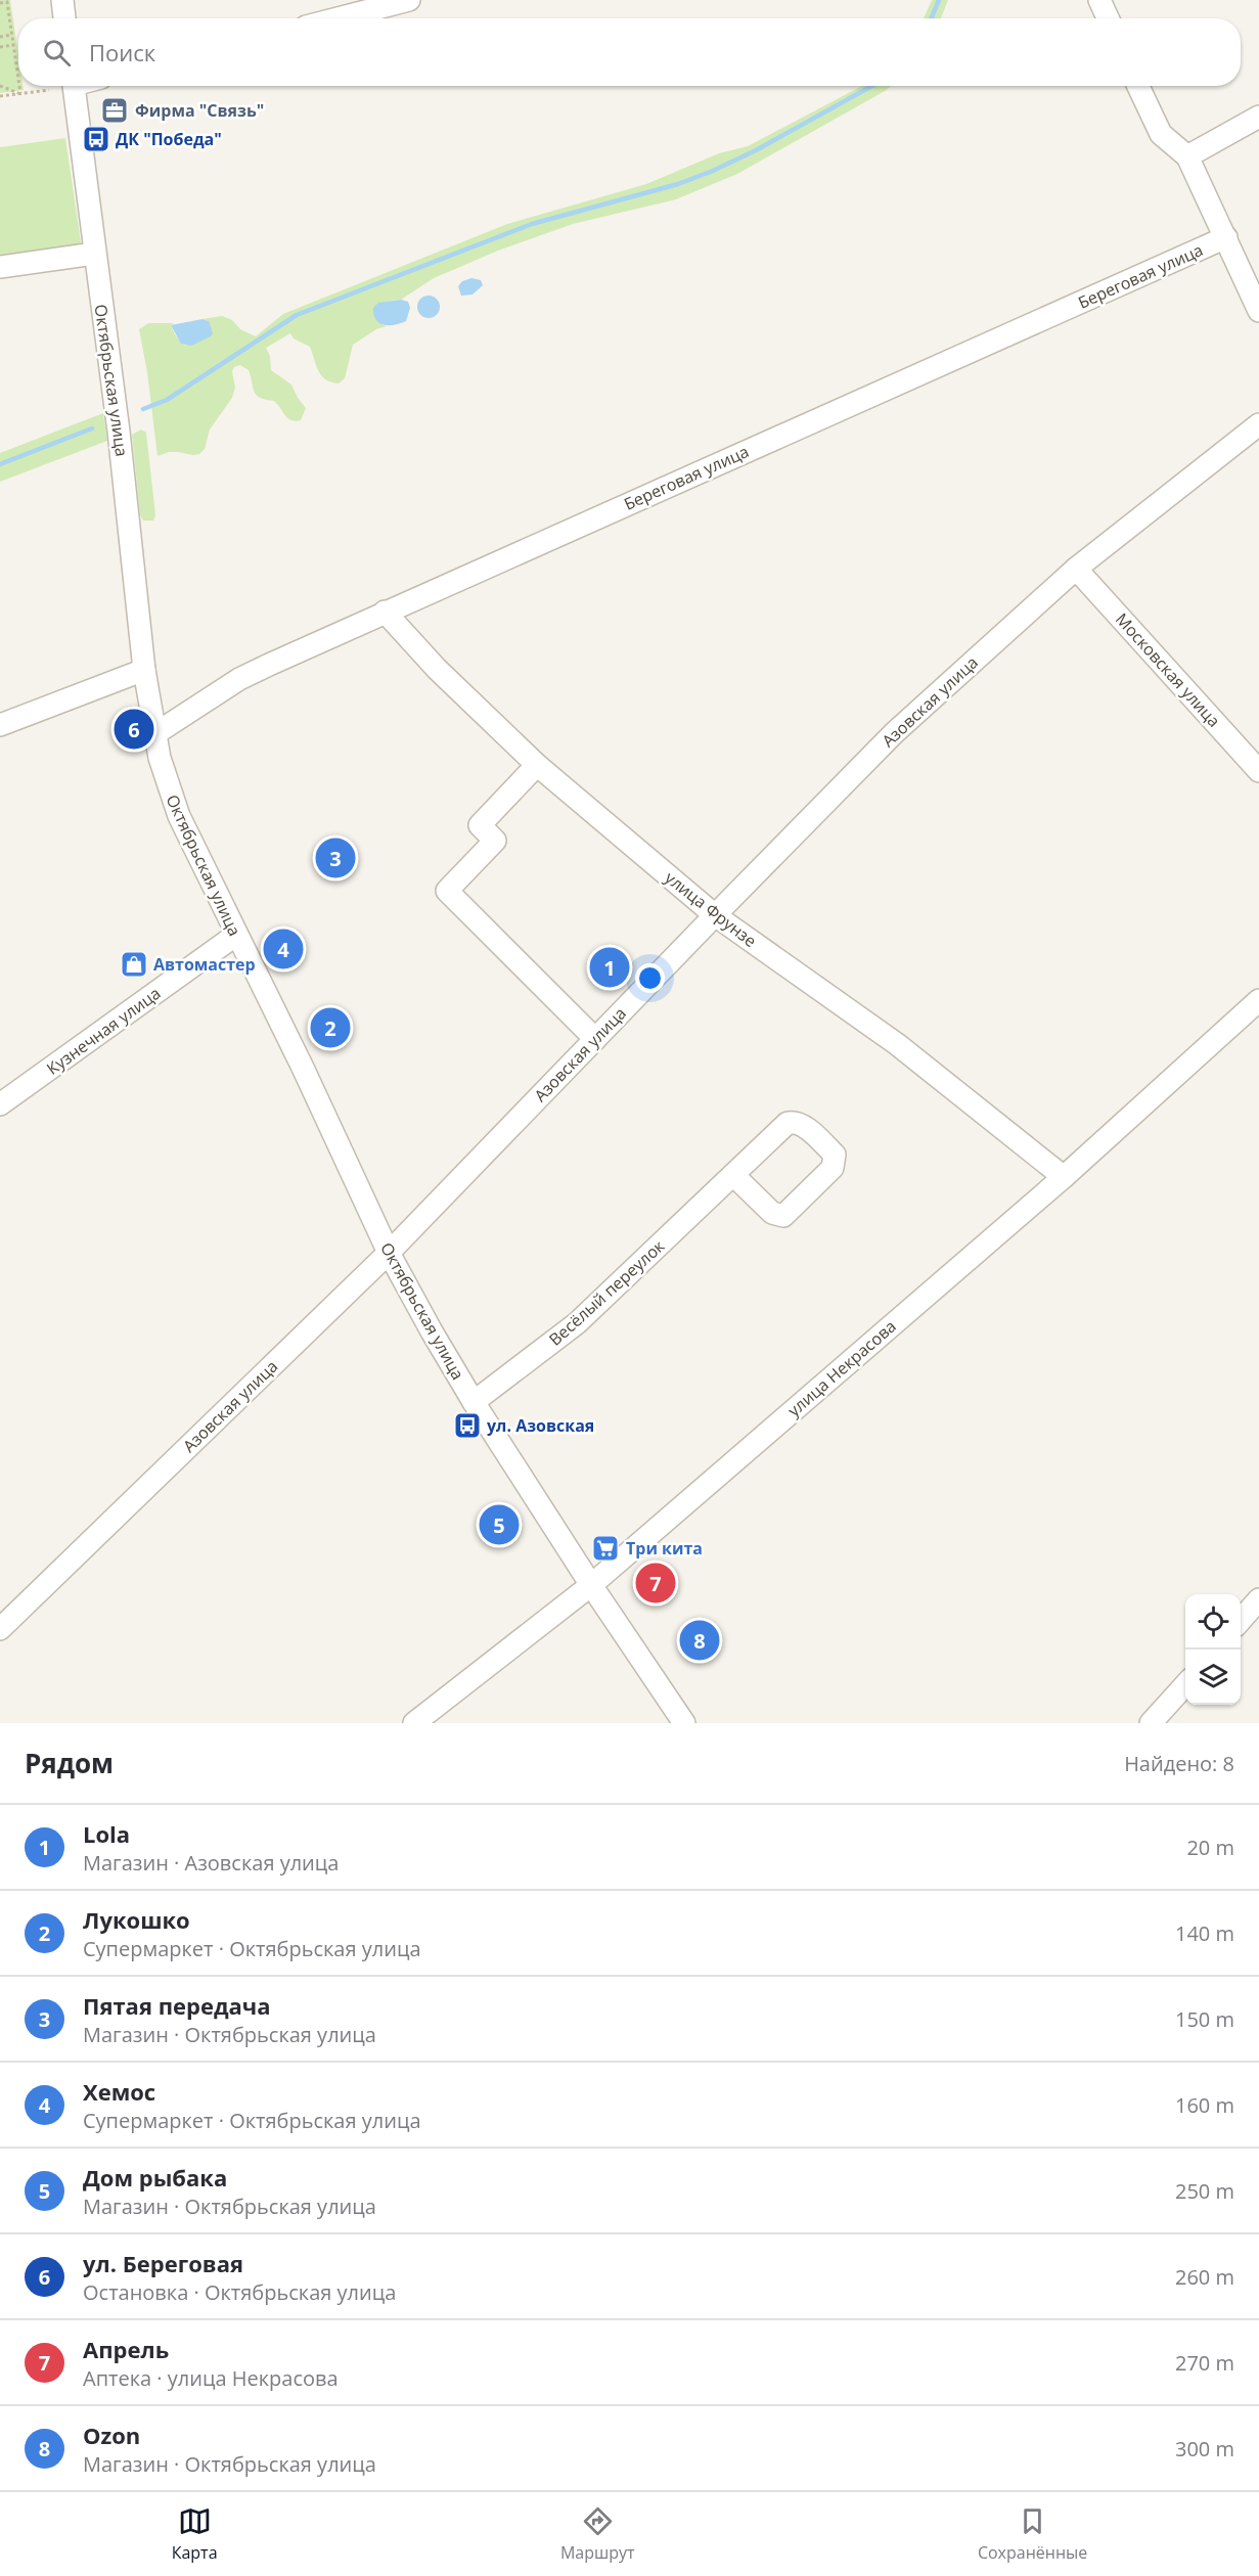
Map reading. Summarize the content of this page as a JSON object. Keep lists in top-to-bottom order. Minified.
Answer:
{"streets":{"street":["Береговая улица","Октябрьская улица","Московская улица","Азовская улица","улица Фрунзе","Кузнечная улица","Весёлый переулок","улица Некрасова"]},"crossings":[["Береговая улица","Октябрьская улица"],["Береговая улица","улица Фрунзе"],["Октябрьская улица","Азовская улица"],["Октябрьская улица","Кузнечная улица"],["Октябрьская улица","Весёлый переулок"],["Октябрьская улица","улица Некрасова"],["Московская улица","Азовская улица"],["Азовская улица","улица Фрунзе"],["улица Фрунзе","улица Некрасова"]],"places":{"office":["Фирма \"Связь\""],"bus stop":["ДК \"Победа\"","ул. Азовская"],"shop":["Автомастер"],"supermarket":["Три кита"]},"page":{"search":"Поиск","pins":["6","3","4","1","2","5","7","8"],"heading":["Рядом","Найдено: 8"],"list":[{"mark":"1","name":"Lola","note":"Магазин · Азовская улица","value":"20 m"},{"mark":"2","name":"Лукошко","note":"Супермаркет · Октябрьская улица","value":"140 m"},{"mark":"3","name":"Пятая передача","note":"Магазин · Октябрьская улица","value":"150 m"},{"mark":"4","name":"Хемос","note":"Супермаркет · Октябрьская улица","value":"160 m"},{"mark":"5","name":"Дом рыбака","note":"Магазин · Октябрьская улица","value":"250 m"},{"mark":"6","name":"ул. Береговая","note":"Остановка · Октябрьская улица","value":"260 m"},{"mark":"7","name":"Апрель","note":"Аптека · улица Некрасова","value":"270 m"},{"mark":"8","name":"Ozon","note":"Магазин · Октябрьская улица","value":"300 m"}],"nav":["Карта","Маршрут","Сохранённые"]}}
